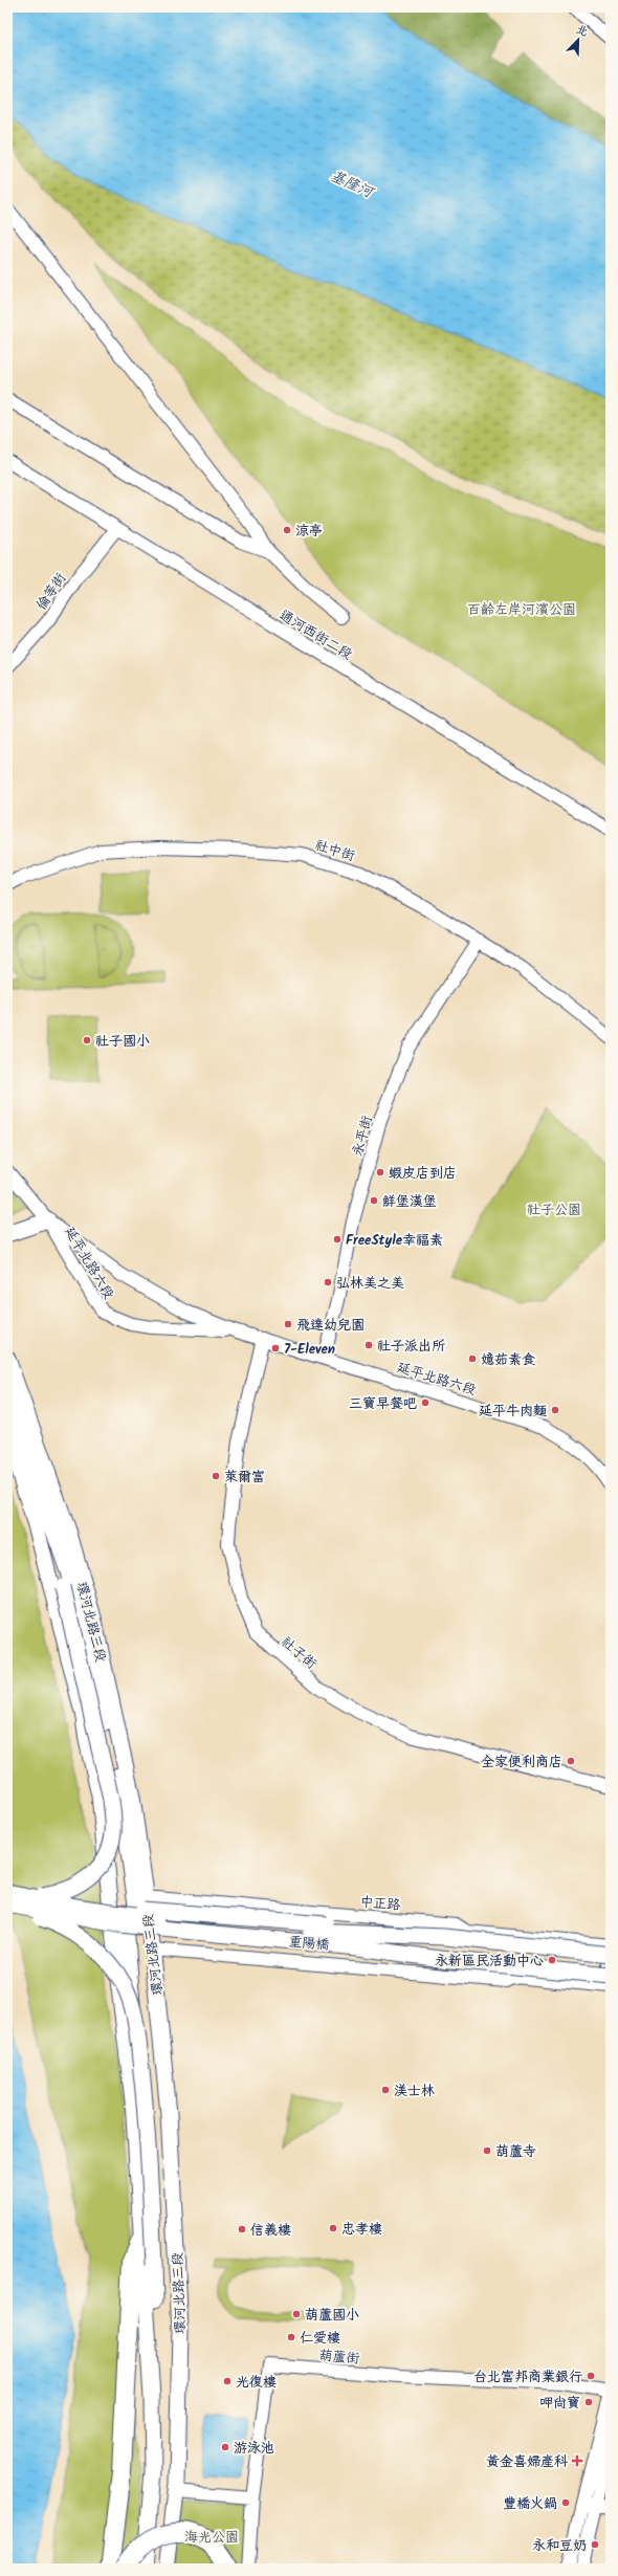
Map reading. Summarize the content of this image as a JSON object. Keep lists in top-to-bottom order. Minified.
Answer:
{"streets":{"main road":["環河北路三段","重陽橋"],"street":["倫等街","通河西街二段","社中街","永平街","延平北路六段","社子街","中正路","葫蘆街"]},"crossings":[["倫等街","通河西街二段"],["社中街","永平街"],["永平街","延平北路六段"],["延平北路六段","社子街"],["環河北路三段","中正路"]],"water":["基隆河"],"parks":["百齡左岸河濱公園","社子公園","海光公園"],"places":{"other":["涼亭","社子國小","蝦皮店到店","鮮堡漢堡","FreeStyle幸福素","弘林美之美","飛達幼兒園","社子派出所","7-Eleven","嬑茹素食","三寶早餐吧","延平牛肉麵","萊爾富","全家便利商店","永新區民活動中心","渼士林","葫蘆寺","忠孝樓","信義樓","葫蘆國小","仁愛樓","台北富邦商業銀行","光復樓","呷尚寶","游泳池","豐橋火鍋","永和豆奶"],"health":["黃金喜婦產科"]},"north":"top right"}
